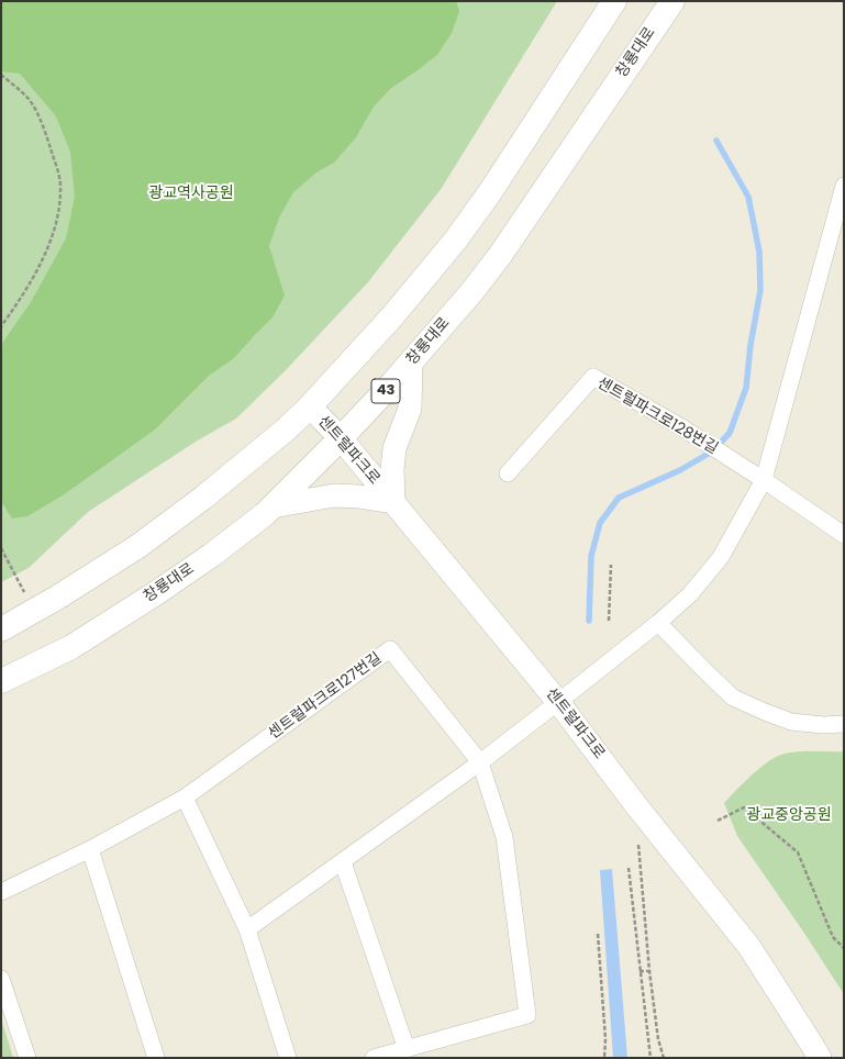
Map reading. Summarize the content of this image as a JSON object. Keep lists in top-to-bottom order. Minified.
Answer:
{"streets":{"main road":["창룡대로","43"],"street":["센트럴파크로128번길","센트럴파크로","센트럴파크로127번길"]},"crossings":[["창룡대로","센트럴파크로"]],"parks":["광교역사공원","광교중앙공원"]}
